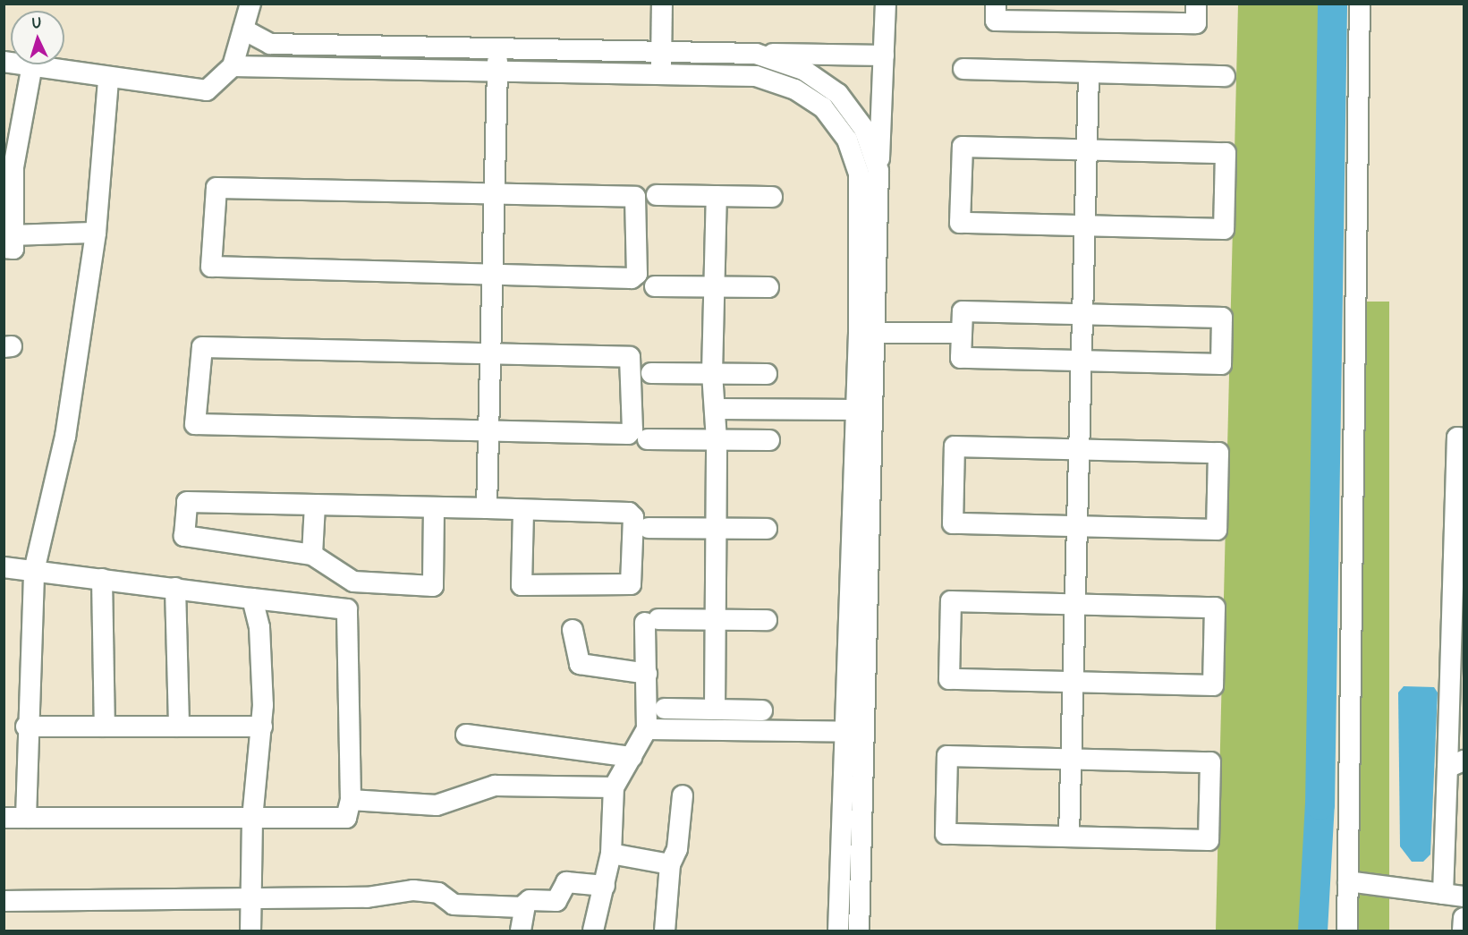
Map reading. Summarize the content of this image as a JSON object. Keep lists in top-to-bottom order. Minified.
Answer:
{"north":"top"}
